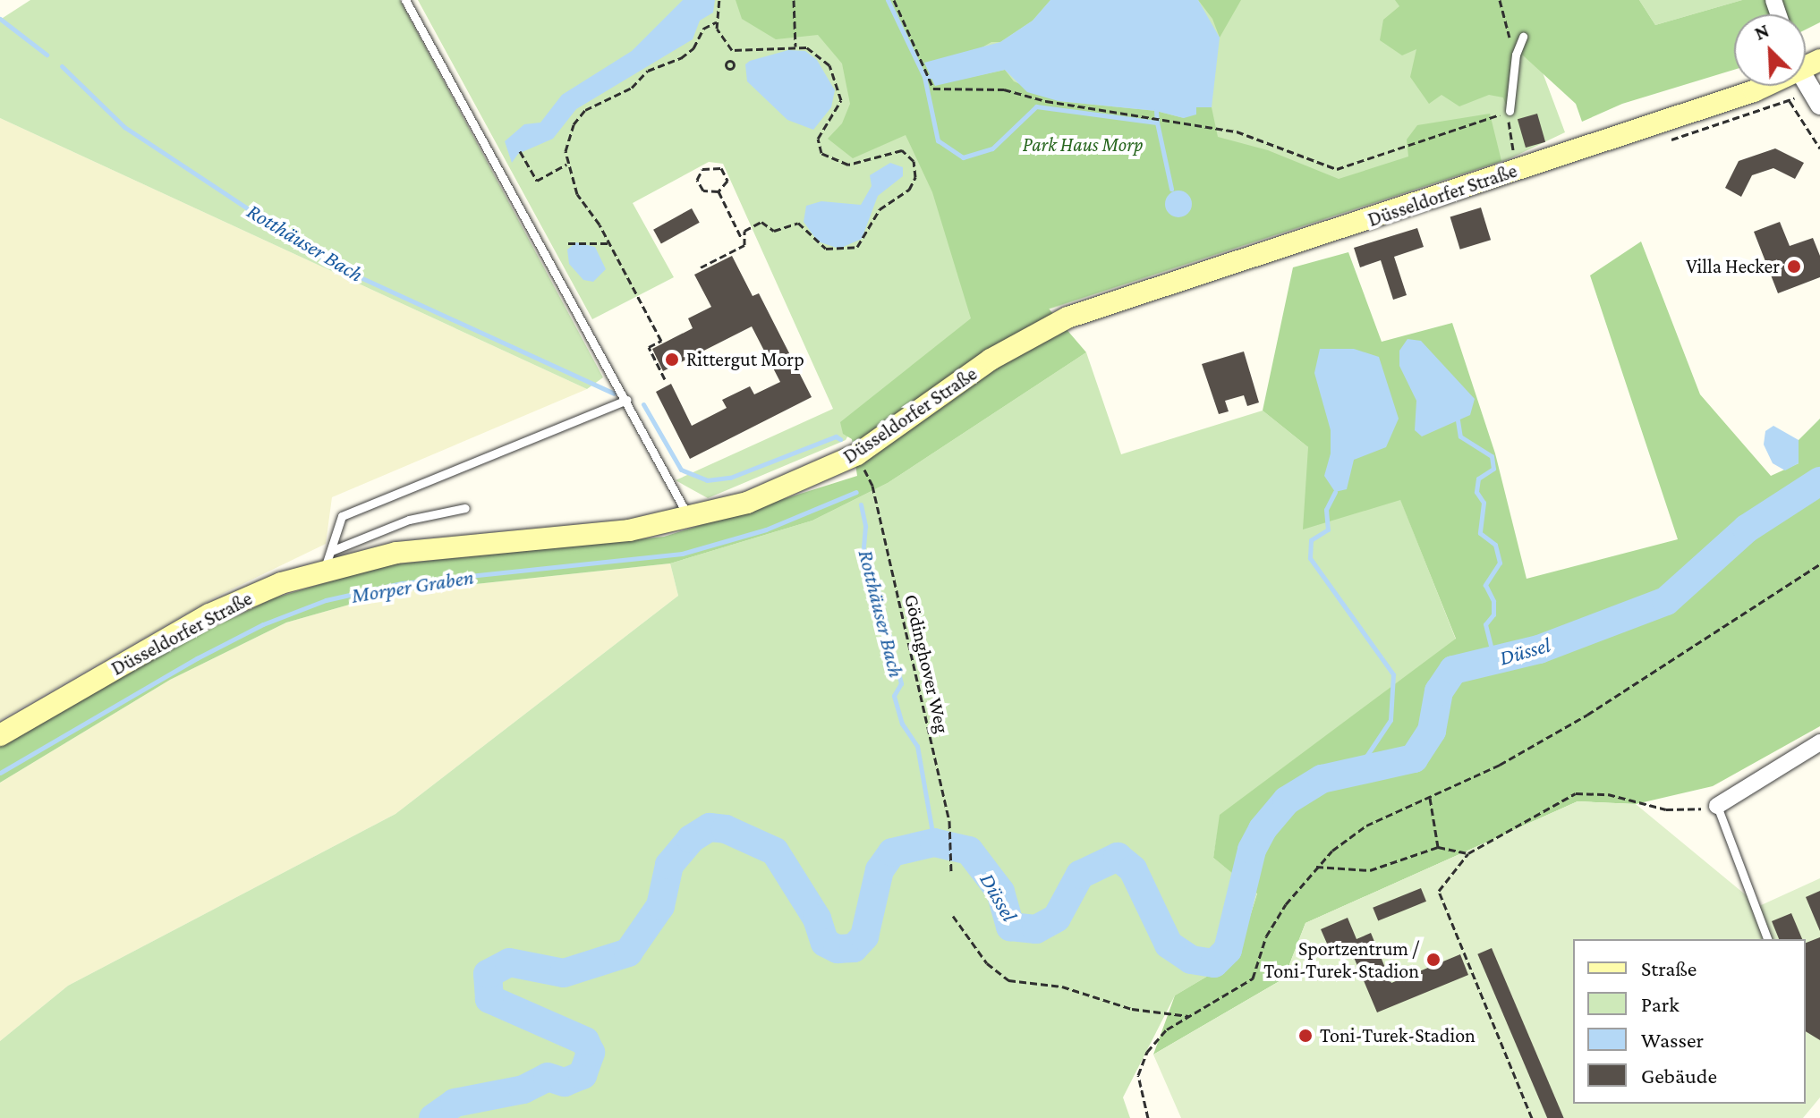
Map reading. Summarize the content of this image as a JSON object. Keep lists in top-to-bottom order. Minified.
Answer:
{"streets":{"main road":["Düsseldorfer Straße"],"path":["Gödinghover Weg"]},"water":["Rotthäuser Bach","Morper Graben","Düssel"],"parks":["Park Haus Morp"],"places":["Villa Hecker","Rittergut Morp","Sportzentrum / Toni-Turek-Stadion","Toni-Turek-Stadion"],"legend":["Straße","Park","Wasser","Gebäude"],"north":"top left"}
